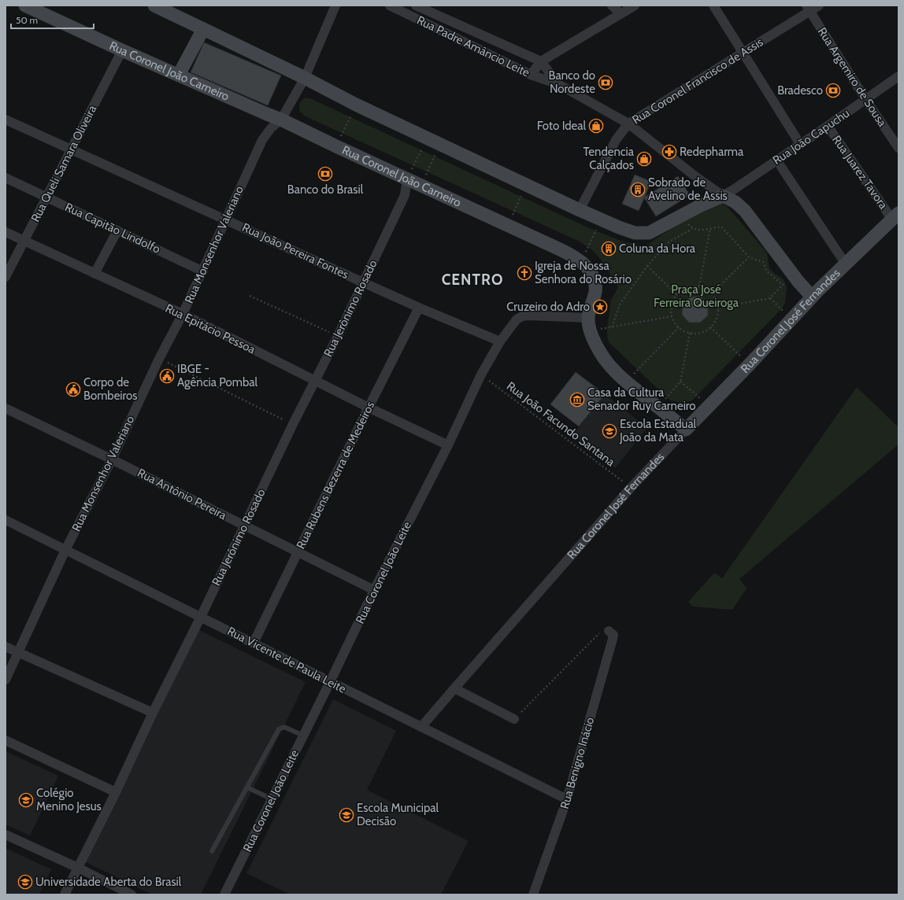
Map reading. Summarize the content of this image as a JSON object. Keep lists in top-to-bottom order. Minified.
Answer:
{"streets":{"main road":["Rua Coronel João Carneiro","Rua Coronel José Fernandes"],"street":["Rua Padre Amâncio Leite","Rua Argemiro de Sousa","Rua Coronel Francisco de Assis","Rua João Capuchu","Rua Queli Samara Oliveira","Rua Juarez Tavora","Rua Capitão Lindolfo","Rua Monsenhor Valeriano","Rua João Pereira Fontes","Rua Jerônimo Rosado","Rua Epitácio Pessoa","Rua Rubens Bezerra de Medeiros","Rua Antônio Pereira","Rua Coronel João Leite","Rua Vicente de Paula Leite","Rua Benigno Inácio"],"path":["Rua João Facundo Santana"]},"crossings":[["Rua Padre Amâncio Leite","Rua Coronel Francisco de Assis"],["Rua Padre Amâncio Leite","Rua João Capuchu"],["Rua Coronel João Carneiro","Rua Queli Samara Oliveira"],["Rua Coronel João Carneiro","Rua Monsenhor Valeriano"],["Rua Coronel João Carneiro","Rua Jerônimo Rosado"],["Rua Coronel João Carneiro","Rua Coronel José Fernandes"],["Rua Coronel João Carneiro","Rua Coronel João Leite"],["Rua Argemiro de Sousa","Rua Coronel Francisco de Assis"],["Rua Argemiro de Sousa","Rua João Capuchu"],["Rua João Capuchu","Rua Juarez Tavora"],["Rua Queli Samara Oliveira","Rua Capitão Lindolfo"],["Rua Queli Samara Oliveira","Rua João Pereira Fontes"],["Rua Queli Samara Oliveira","Rua Epitácio Pessoa"],["Rua Juarez Tavora","Rua Coronel José Fernandes"],["Rua Capitão Lindolfo","Rua Monsenhor Valeriano"],["Rua Monsenhor Valeriano","Rua João Pereira Fontes"],["Rua Monsenhor Valeriano","Rua Epitácio Pessoa"],["Rua Monsenhor Valeriano","Rua Antônio Pereira"],["Rua Monsenhor Valeriano","Rua Vicente de Paula Leite"],["Rua João Pereira Fontes","Rua Jerônimo Rosado"],["Rua João Pereira Fontes","Rua Rubens Bezerra de Medeiros"],["Rua João Pereira Fontes","Rua Coronel João Leite"],["Rua Jerônimo Rosado","Rua Epitácio Pessoa"],["Rua Jerônimo Rosado","Rua Antônio Pereira"],["Rua Jerônimo Rosado","Rua Vicente de Paula Leite"],["Rua Coronel José Fernandes","Rua João Facundo Santana"],["Rua Coronel José Fernandes","Rua Vicente de Paula Leite"],["Rua Epitácio Pessoa","Rua Rubens Bezerra de Medeiros"],["Rua Epitácio Pessoa","Rua Coronel João Leite"],["Rua João Facundo Santana","Rua Coronel João Leite"],["Rua Rubens Bezerra de Medeiros","Rua Antônio Pereira"],["Rua Rubens Bezerra de Medeiros","Rua Vicente de Paula Leite"],["Rua Antônio Pereira","Rua Coronel João Leite"],["Rua Coronel João Leite","Rua Vicente de Paula Leite"],["Rua Vicente de Paula Leite","Rua Benigno Inácio"]],"districts":["CENTRO"],"parks":["Praça José Ferreira Queiroga"],"places":{"bank":["Banco do Nordeste","Bradesco","Banco do Brasil"],"shop":["Foto Ideal","Tendencia Calçados"],"pharmacy":["Redepharma"],"building":["Sobrado de Avelino de Assis","Coluna da Hora"],"church":["Igreja de Nossa Senhora do Rosário"],"place":["Cruzeiro do Adro"],"public building":["IBGE - Agência Pombal","Corpo de Bombeiros"],"museum":["Casa da Cultura Senador Ruy Carneiro"],"school or university":["Escola Estadual João da Mata","Colégio Menino Jesus","Escola Municipal Decisão","Universidade Aberta do Brasil"]},"scale_bar":"50 m"}
